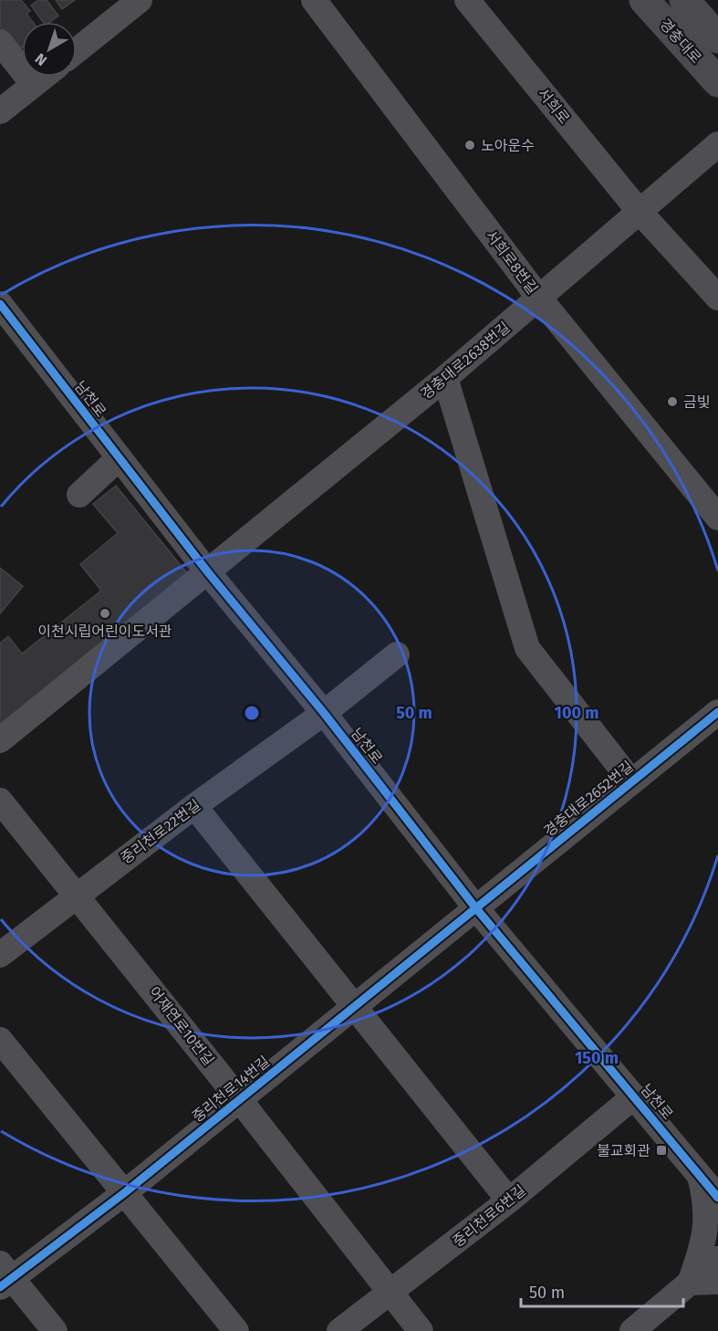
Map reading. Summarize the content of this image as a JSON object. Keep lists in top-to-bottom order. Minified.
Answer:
{"streets":{"main road":["경충대로"],"street":["서희로","서희로8번길","경충대로2638번길","남천로","경충대로2652번길","중리천로22번길","어재연로10번길","중리천로14번길","중리천로6번길"]},"crossings":[["서희로","경충대로2638번길"],["서희로8번길","경충대로2638번길"],["경충대로2638번길","남천로"],["남천로","경충대로2652번길"],["남천로","중리천로22번길"],["남천로","중리천로14번길"],["남천로","중리천로6번길"],["경충대로2652번길","중리천로14번길"],["중리천로22번길","어재연로10번길"],["어재연로10번길","중리천로14번길"],["어재연로10번길","중리천로6번길"]],"places":{"other":["노아운수","금빛","이천시립어린이도서관"],"transit":["불교회관"]},"scale_bar":"50 m","north":"bottom left","rings":["50 m","100 m","150 m"]}
